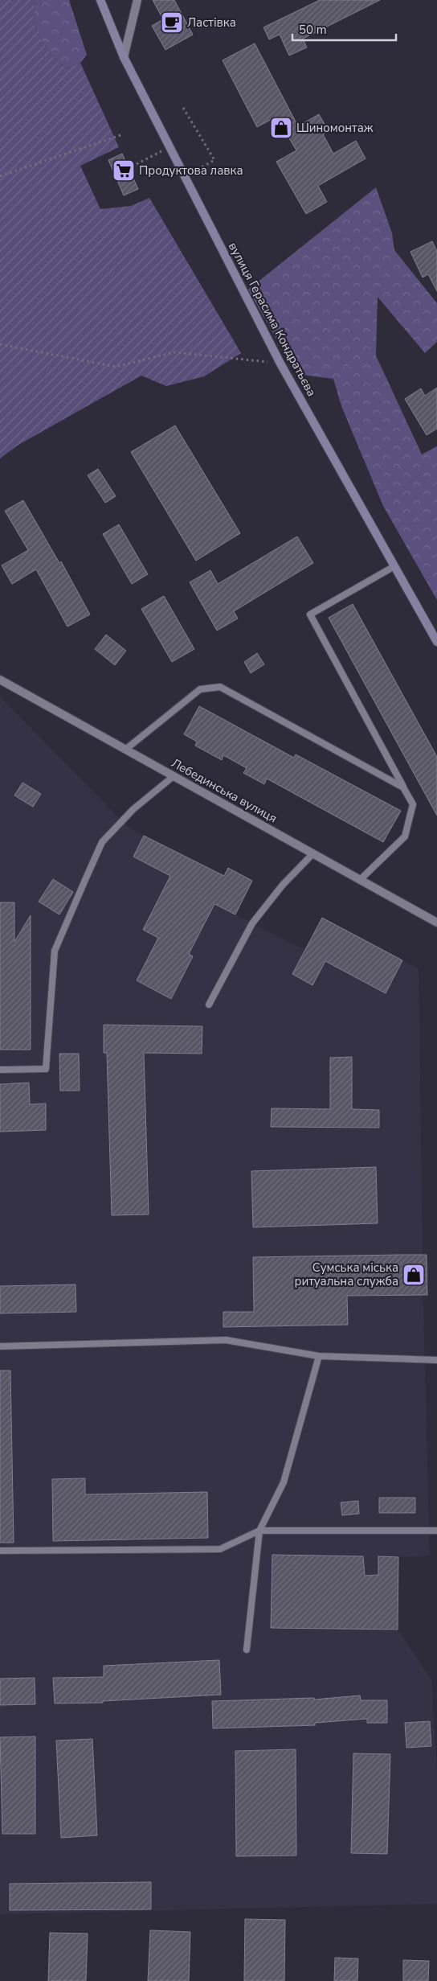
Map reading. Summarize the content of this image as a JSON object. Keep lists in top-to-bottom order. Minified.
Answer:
{"streets":{"main road":["вулиця Герасима Кондратьєва"],"street":["Лебединська вулиця"]},"places":{"cafe":["Ластівка"],"shop":["Шиномонтаж","Сумська міська ритуальна служба"],"supermarket":["Продуктова лавка"]},"scale_bar":"50 m"}
